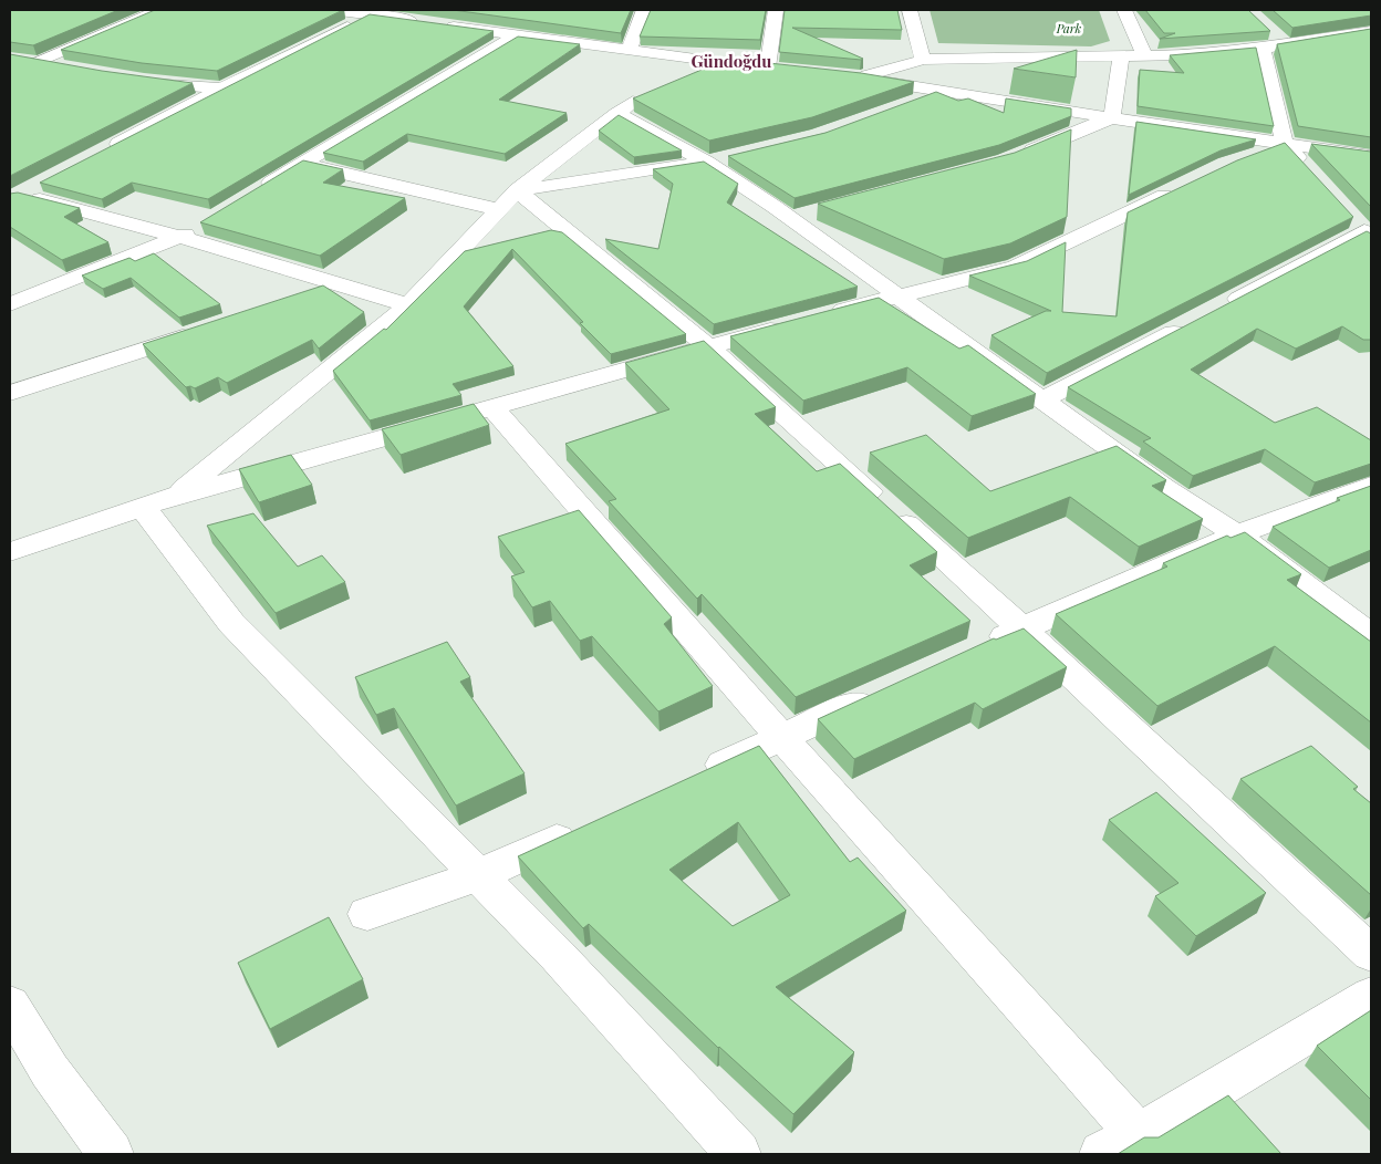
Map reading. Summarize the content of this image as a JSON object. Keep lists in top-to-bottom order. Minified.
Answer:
{"districts":["Gündoğdu"],"parks":["Park"]}
